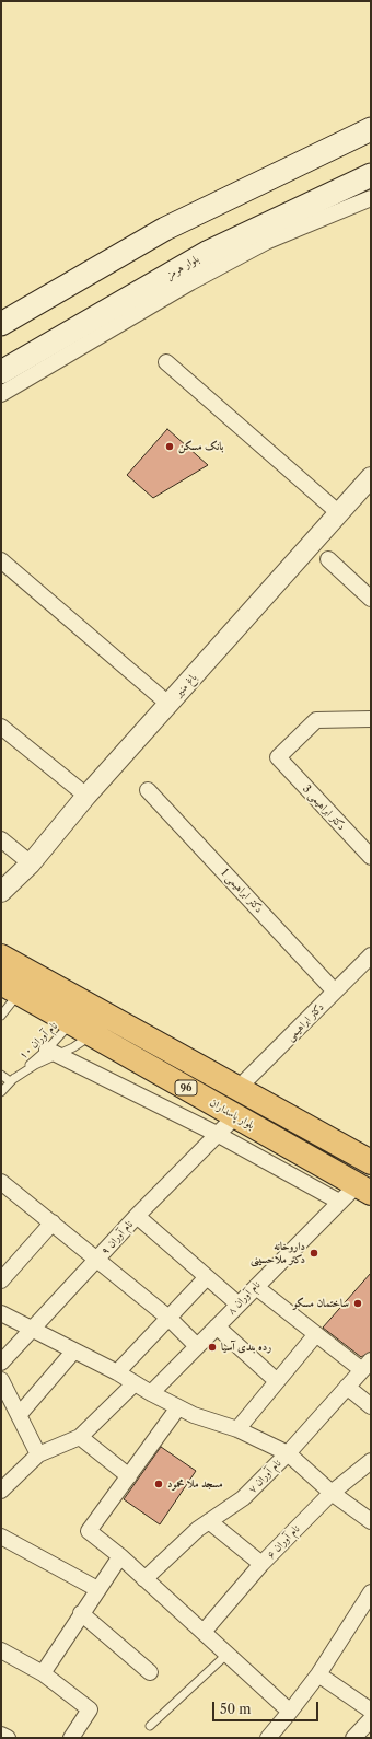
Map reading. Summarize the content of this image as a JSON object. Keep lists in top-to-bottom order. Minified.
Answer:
{"streets":{"highway":["96","بلوار پاسداران"],"main road":["بلوار هرمز"],"street":["باغ منیر","دکتر ابراهیمی 3","دکتر ابراهیمی 1","دکتر ابراهیمی","نام آوران ۹","نام آوران ۸","نام آوران ۷","نام آوران ۶"],"lane":["نام آوران ۱۰"]},"crossings":[["دکتر ابراهیمی 1","دکتر ابراهیمی"],["دکتر ابراهیمی","96"],["نام آوران ۱۰","بلوار پاسداران"],["بلوار پاسداران","نام آوران ۹"],["بلوار پاسداران","نام آوران ۸"]],"places":["بانک مسکن","داروخانه دکتر ملاحسینی","ساختمان مسکو","رده بندی آسیا","مسجد ملا محمود"],"scale_bar":"50 m"}
